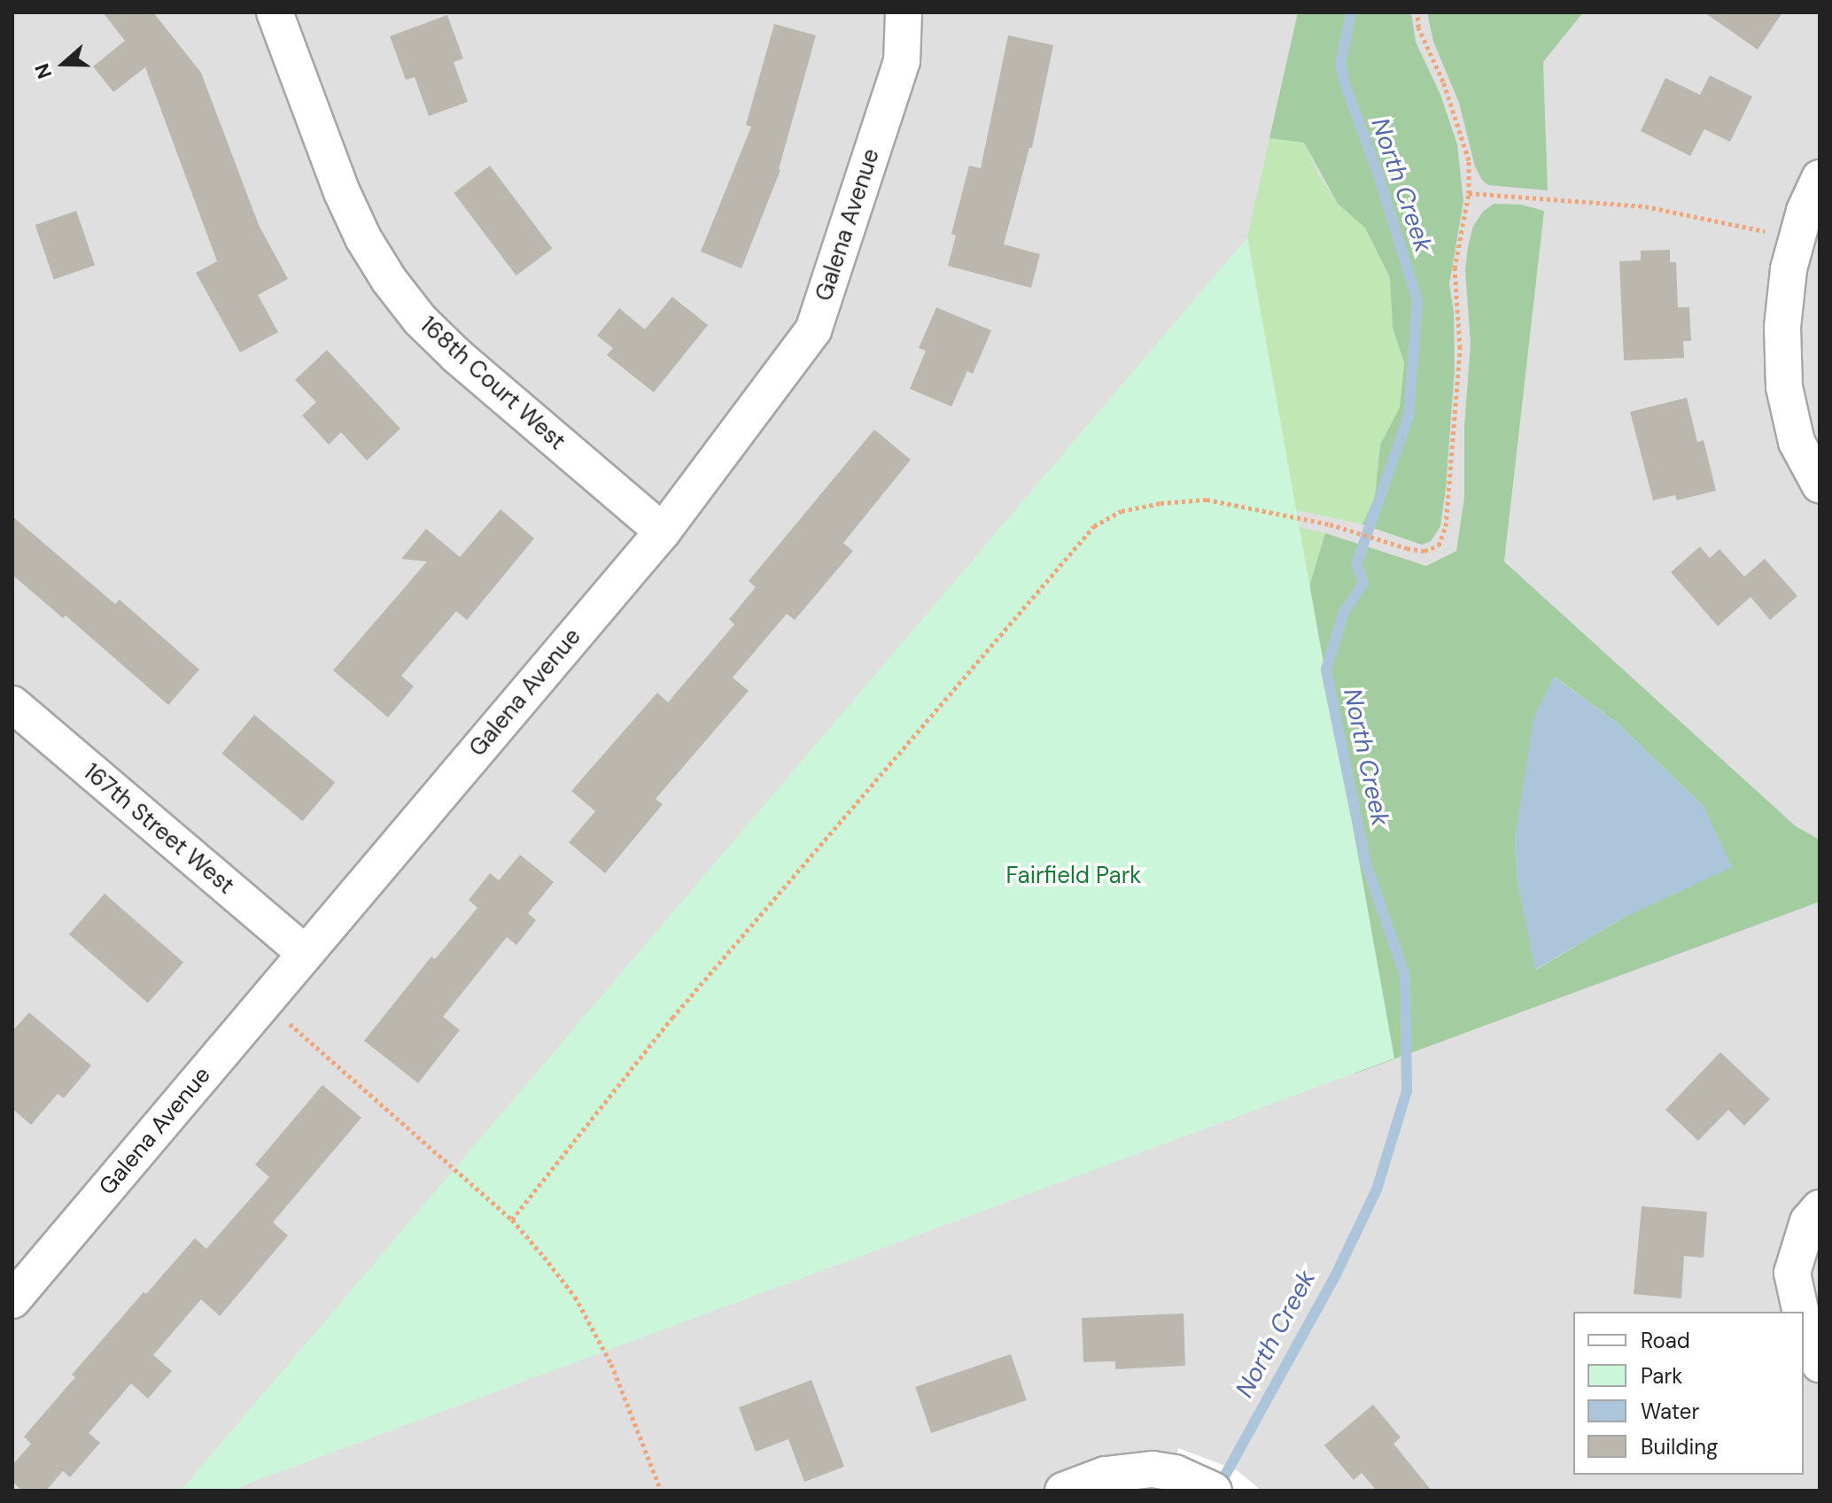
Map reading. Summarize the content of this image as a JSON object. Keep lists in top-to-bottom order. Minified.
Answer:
{"streets":{"street":["Galena Avenue","168th Court West","167th Street West"]},"crossings":[["Galena Avenue","168th Court West"],["Galena Avenue","167th Street West"]],"water":["North Creek"],"parks":["Fairfield Park"],"legend":["Road","Park","Water","Building"],"north":"left"}
